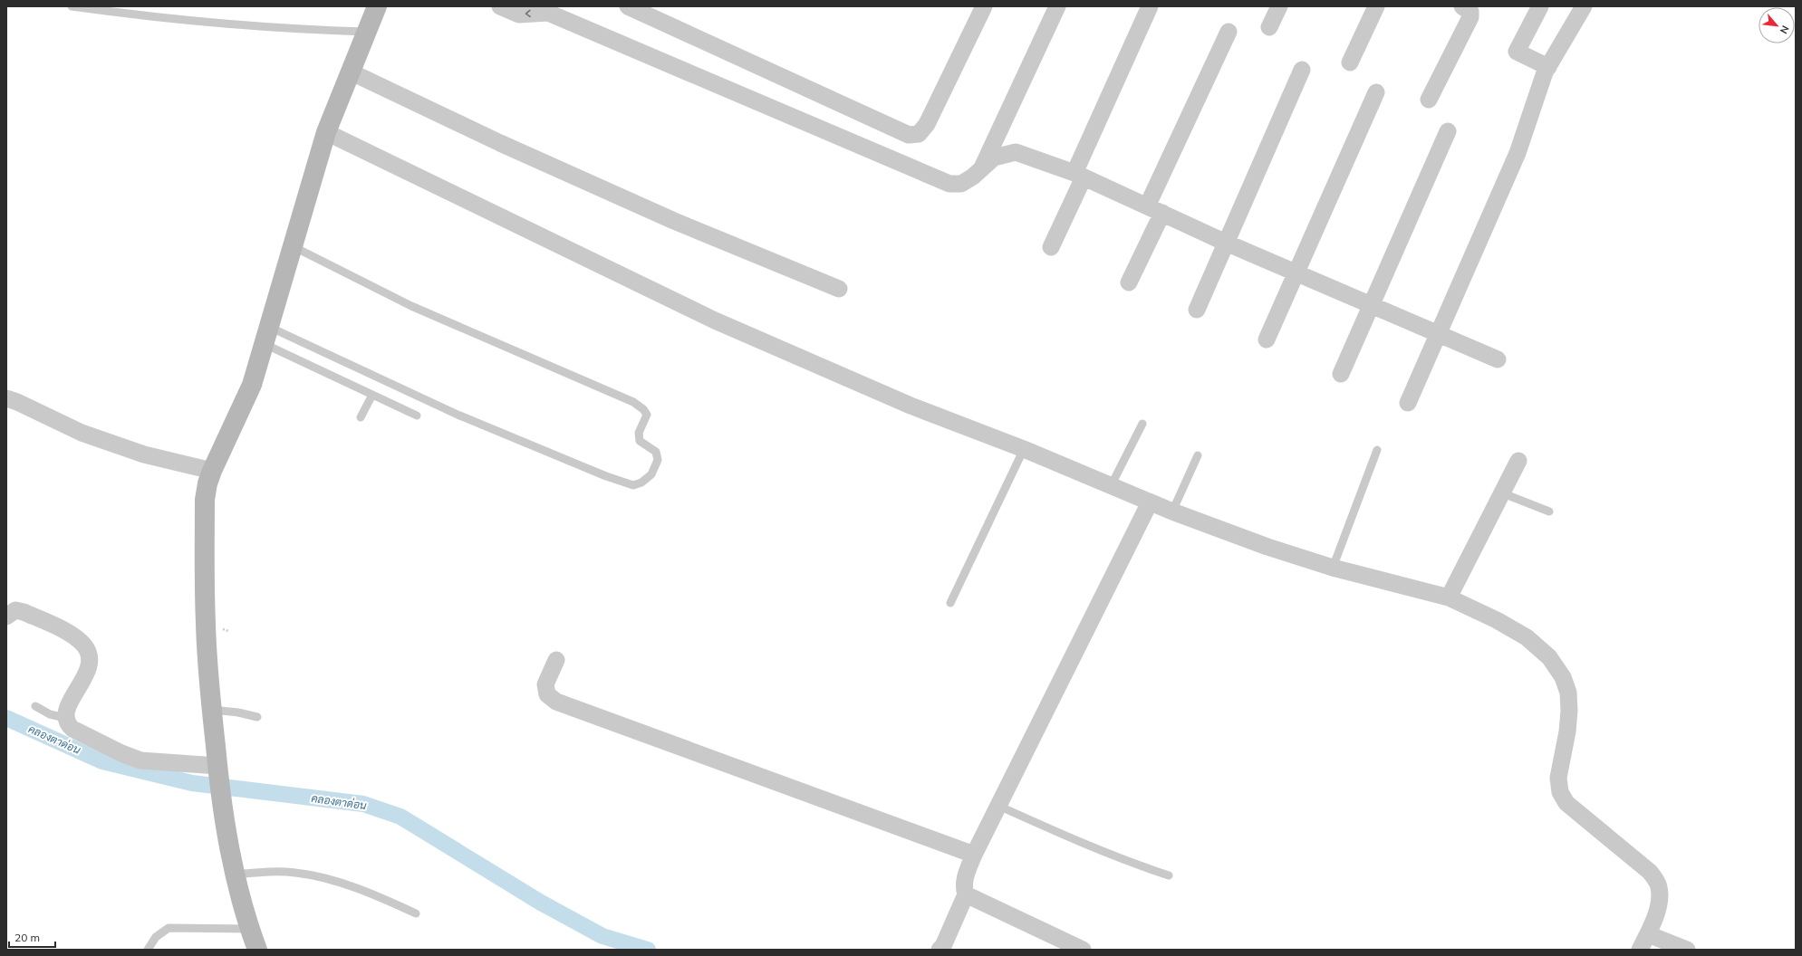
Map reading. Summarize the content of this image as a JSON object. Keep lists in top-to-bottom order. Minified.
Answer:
{"water":["คลองตาด่อน"],"scale_bar":"20 m","north":"bottom right"}
